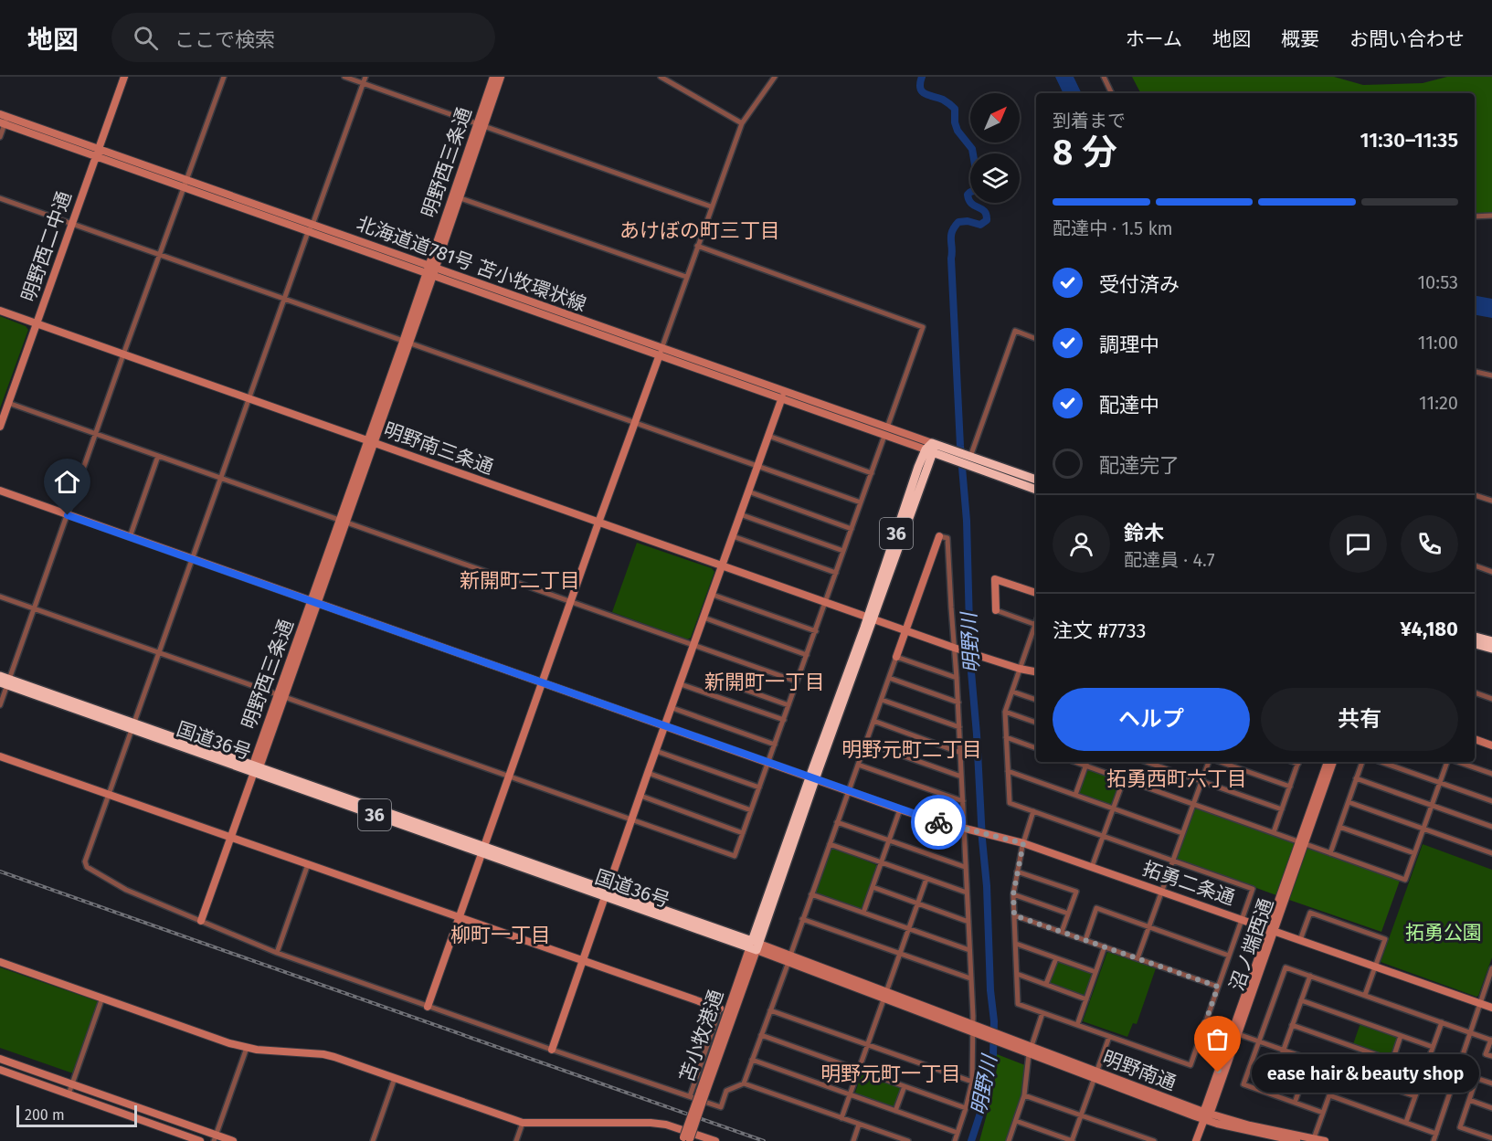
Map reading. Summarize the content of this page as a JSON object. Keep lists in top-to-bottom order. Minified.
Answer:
{"streets":{"highway":["36","国道36号"],"street":["明野西三条通","明野西二中通","北海道道781号 苫小牧環状線","明野南三条通","拓勇二条通","沼ノ端西通","苫小牧港通","明野南通"]},"crossings":[["明野西三条通","北海道道781号 苫小牧環状線"],["明野西三条通","明野南三条通"],["明野西三条通","国道36号"],["明野西二中通","北海道道781号 苫小牧環状線"],["明野西二中通","明野南三条通"],["北海道道781号 苫小牧環状線","36"],["明野南三条通","36"],["36","国道36号"],["36","苫小牧港通"],["国道36号","苫小牧港通"],["拓勇二条通","沼ノ端西通"],["沼ノ端西通","明野南通"]],"districts":["あけぼの町三丁目","新開町二丁目","新開町一丁目","明野元町二丁目","拓勇西町六丁目","柳町一丁目","明野元町一丁目"],"water":["明野川"],"parks":["拓勇公園"],"places":["ease hair＆beauty shop"],"scale_bar":"200 m","north":"top right","page":{"header":"地図","search":"ここで検索","nav":["ホーム","地図","概要","お問い合わせ"],"heading":["8 分","到着まで","11:30–11:35"],"panel":["鈴木","配達員 · 4.7","注文 #7733","¥4,180"],"bar":"配達中 · 1.5 km","list":[["受付済み","10:53"],["調理中","11:00"],["配達中","11:20"],"配達完了"],"buttons":["ヘルプ","共有"],"bubble":"ease hair＆beauty shop","scale":"200 m"}}
